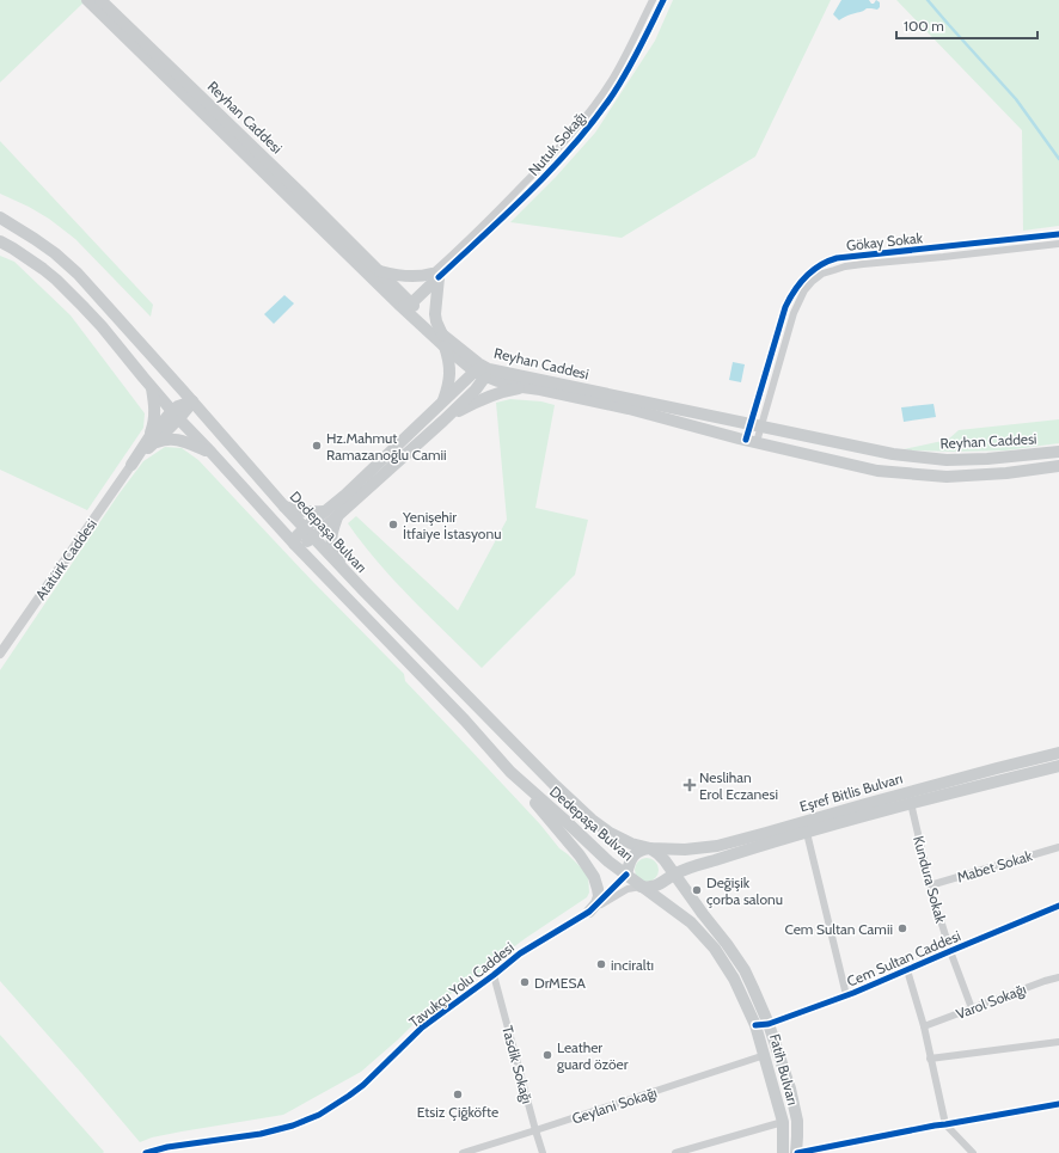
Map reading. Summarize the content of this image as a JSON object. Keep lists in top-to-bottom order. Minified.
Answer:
{"streets":{"main road":["Reyhan Caddesi","Dedepaşa Bulvarı","Eşref Bitlis Bulvarı","Fatih Bulvarı"],"street":["Nutuk Sokağı","Gökay Sokak","Atatürk Caddesi","Mabet Sokak","Kundura Sokak","Cem Sultan Caddesi","Tavukçu Yolu Caddesi","Varol Sokağı","Tasdik Sokağı","Geylani Sokağı"]},"crossings":[["Reyhan Caddesi","Gökay Sokak"],["Dedepaşa Bulvarı","Eşref Bitlis Bulvarı"],["Dedepaşa Bulvarı","Tavukçu Yolu Caddesi"],["Dedepaşa Bulvarı","Fatih Bulvarı"],["Eşref Bitlis Bulvarı","Kundura Sokak"],["Eşref Bitlis Bulvarı","Tavukçu Yolu Caddesi"],["Eşref Bitlis Bulvarı","Fatih Bulvarı"],["Mabet Sokak","Kundura Sokak"],["Kundura Sokak","Cem Sultan Caddesi"],["Kundura Sokak","Varol Sokağı"],["Cem Sultan Caddesi","Fatih Bulvarı"],["Tavukçu Yolu Caddesi","Tasdik Sokağı"],["Tavukçu Yolu Caddesi","Fatih Bulvarı"],["Tasdik Sokağı","Geylani Sokağı"],["Fatih Bulvarı","Geylani Sokağı"]],"places":{"other":["Hz.Mahmut Ramazanoğlu Camii","Yenişehir İtfaiye İstasyonu","Değişik çorba salonu","Cem Sultan Camii","inciraltı","DrMESA","Leather guard özöer","Etsiz Çiğköfte"],"health":["Neslihan Erol Eczanesi"]},"scale_bar":"100 m"}
